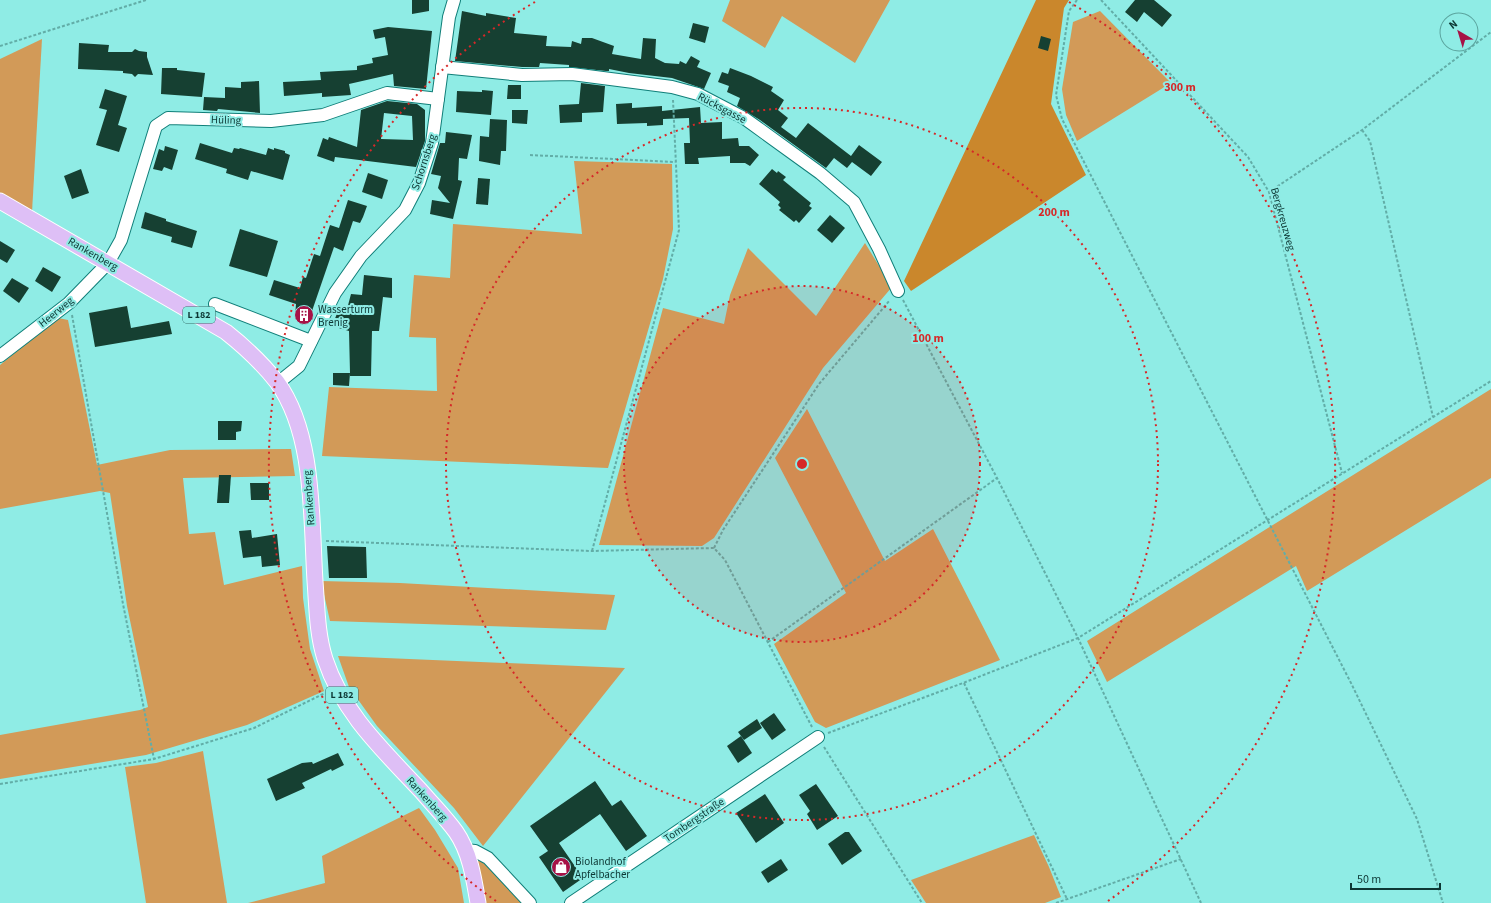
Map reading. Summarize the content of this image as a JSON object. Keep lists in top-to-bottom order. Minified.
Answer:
{"streets":{"main road":["Rankenberg","L 182"],"street":["Rücksgasse","Hüling","Schornsberg","Heerweg","Tombergstraße"],"path":["Bergkreuzweg"]},"crossings":[["Rücksgasse","Schornsberg"],["Hüling","Schornsberg"],["Hüling","Rankenberg"],["Hüling","Heerweg"],["Schornsberg","Rankenberg"],["Rankenberg","Heerweg"]],"places":{"building":["Wasserturm Brenig"],"shop":["Biolandhof Apfelbacher"]},"scale_bar":"50 m","north":"top left","rings":["300 m","200 m","100 m"]}
